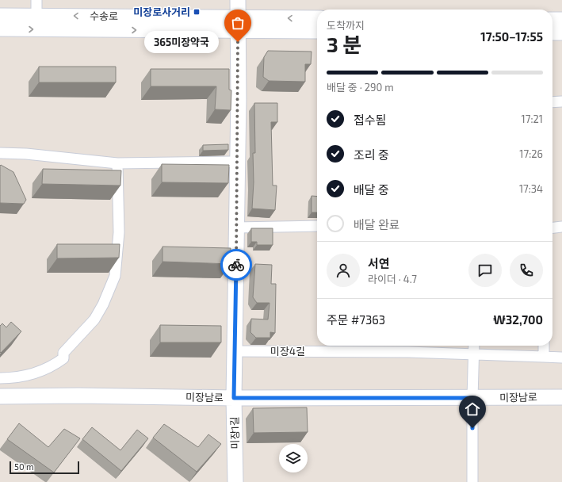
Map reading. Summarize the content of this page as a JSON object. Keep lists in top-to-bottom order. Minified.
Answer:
{"streets":{"street":["수송로","미장4길","미장남로","미장1길"]},"crossings":[["수송로","미장1길"],["미장4길","미장1길"],["미장남로","미장1길"]],"places":{"transit":["미장로사거리"],"other":["365미장약국"]},"scale_bar":"50 m","page":{"heading":["3 분","도착까지","17:50–17:55"],"panel":["서연","라이더 · 4.7","주문 #7363","₩32,700"],"bubble":"365미장약국","bar":"배달 중 · 290 m","list":[["접수됨","17:21"],["조리 중","17:26"],["배달 중","17:34"],"배달 완료"],"scale":"50 m"}}
